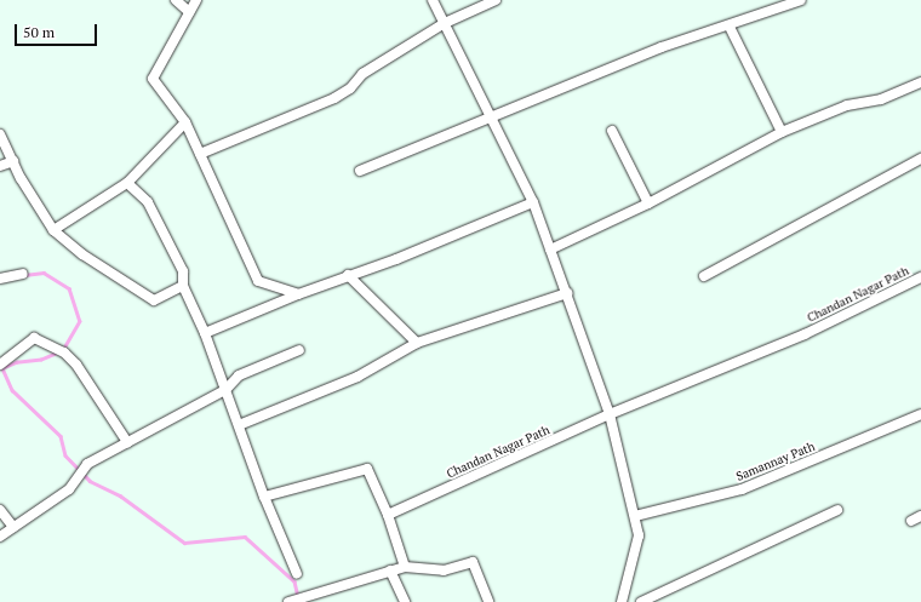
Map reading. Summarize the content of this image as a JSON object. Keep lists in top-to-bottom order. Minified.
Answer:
{"streets":{"street":["Chandan Nagar Path","Samannay Path"]},"scale_bar":"50 m"}
